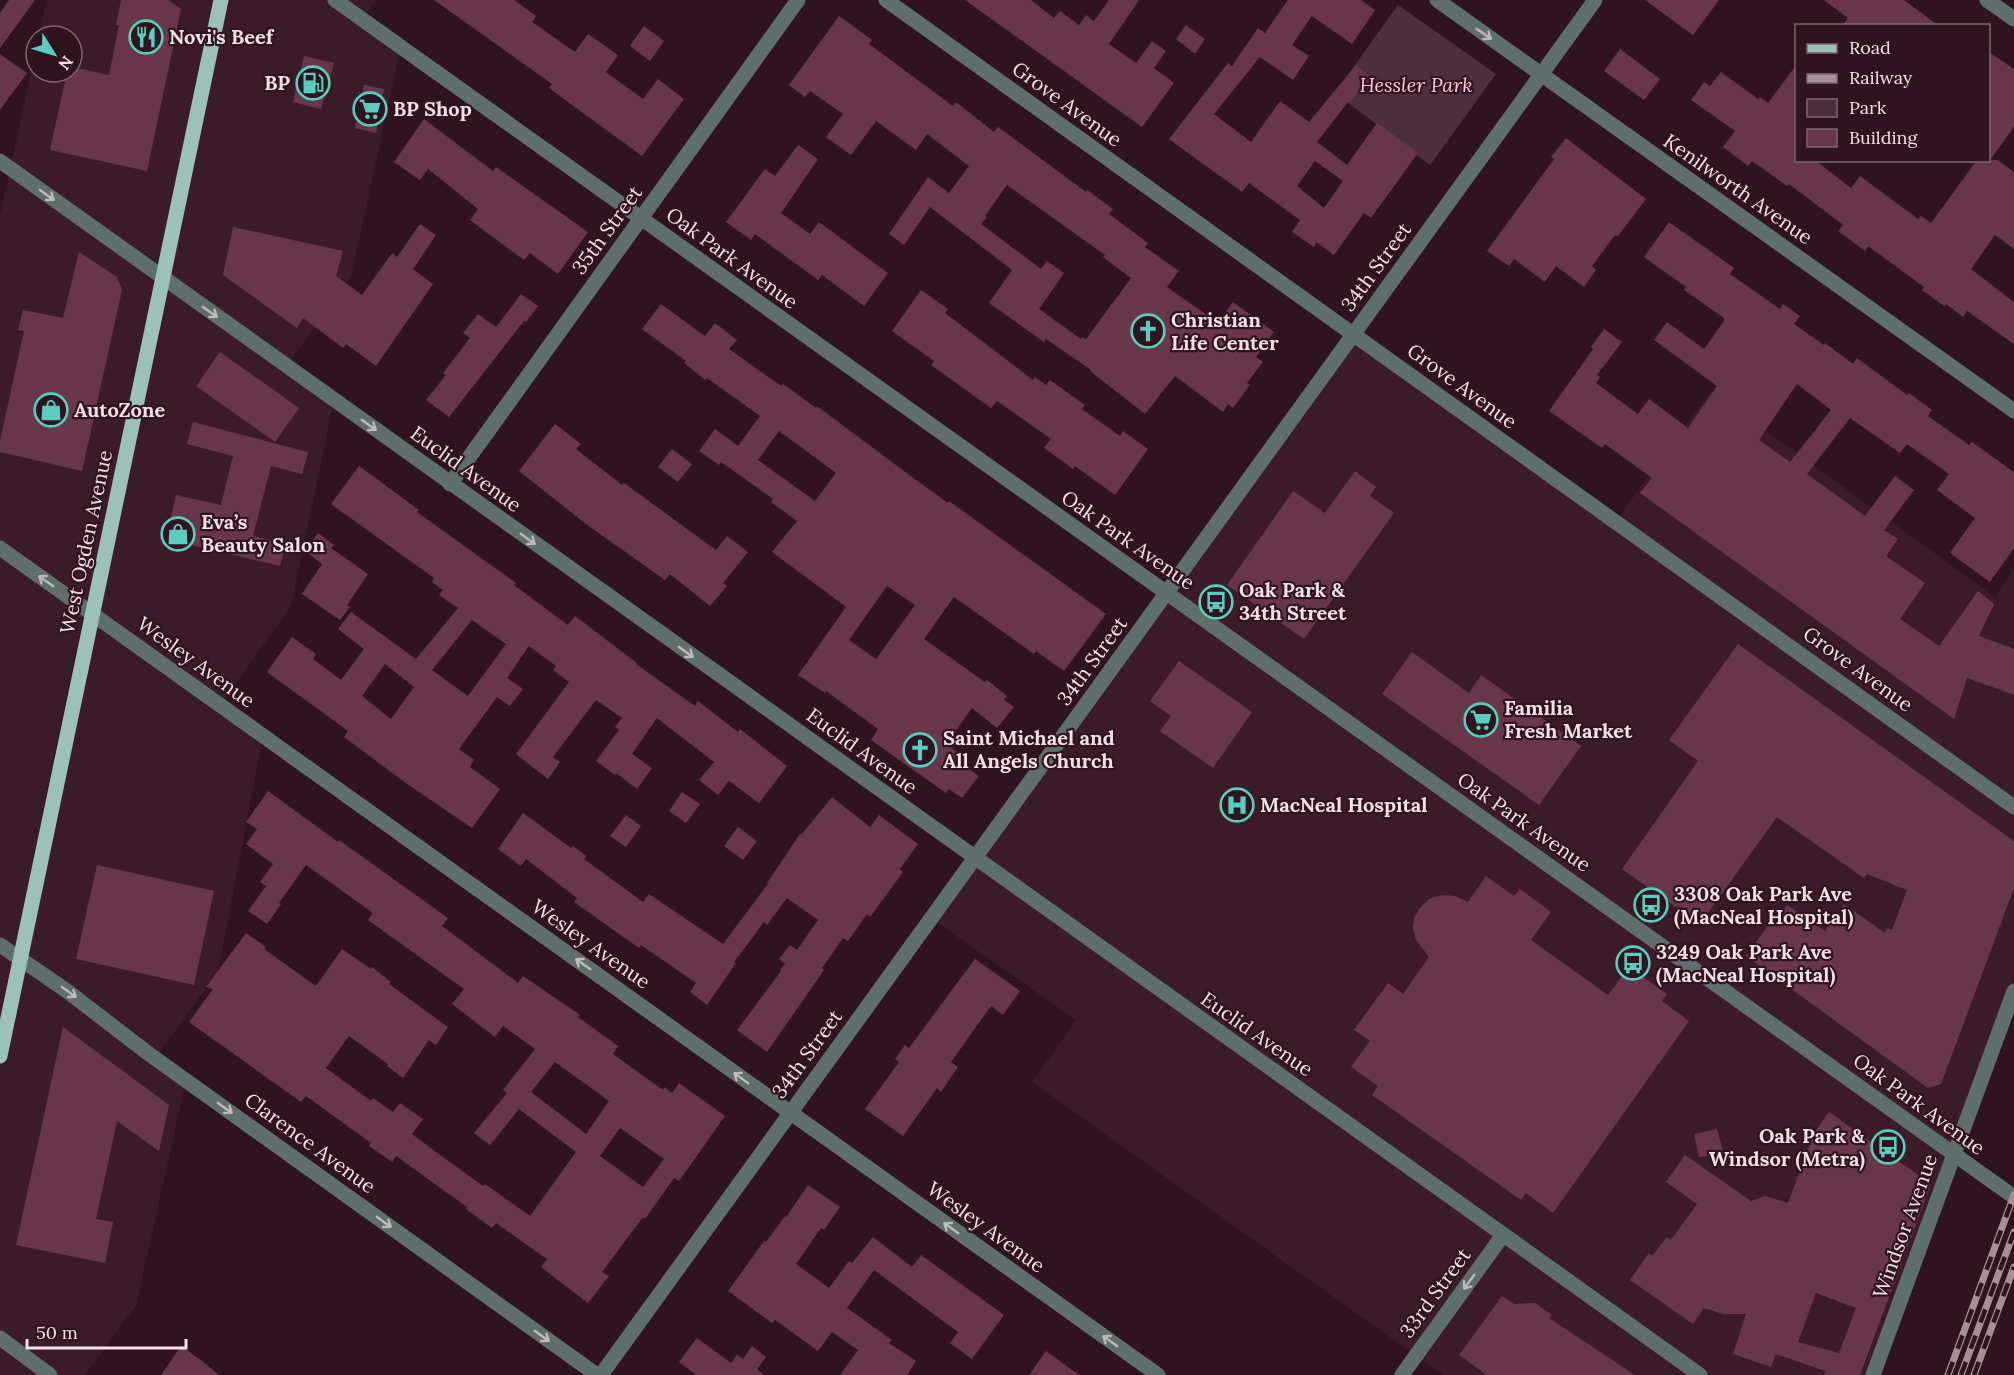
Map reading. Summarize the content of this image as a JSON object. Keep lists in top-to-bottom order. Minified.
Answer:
{"streets":{"main road":["West Ogden Avenue"],"street":["Grove Avenue","Kenilworth Avenue","35th Street","Oak Park Avenue","34th Street","Euclid Avenue","Wesley Avenue","Clarence Avenue","Windsor Avenue","33rd Street"]},"crossings":[["Grove Avenue","34th Street"],["Kenilworth Avenue","34th Street"],["35th Street","Oak Park Avenue"],["35th Street","Euclid Avenue"],["Oak Park Avenue","34th Street"],["Oak Park Avenue","Windsor Avenue"],["34th Street","Euclid Avenue"],["34th Street","Wesley Avenue"],["34th Street","Clarence Avenue"],["Euclid Avenue","West Ogden Avenue"],["Euclid Avenue","33rd Street"],["West Ogden Avenue","Wesley Avenue"],["West Ogden Avenue","Clarence Avenue"]],"one_way":["Euclid Avenue","Wesley Avenue","Clarence Avenue","33rd Street"],"parks":["Hessler Park"],"places":{"restaurant":["Novi's Beef"],"fuel station":["BP"],"supermarket":["BP Shop","Familia Fresh Market"],"church":["Christian Life Center","Saint Michael and All Angels Church"],"shop":["AutoZone","Eva’s Beauty Salon"],"bus stop":["Oak Park & 34th Street","3308 Oak Park Ave (MacNeal Hospital)","3249 Oak Park Ave (MacNeal Hospital)","Oak Park & Windsor (Metra)"],"hospital":["MacNeal Hospital"]},"legend":["Road","Railway","Park","Building"],"scale_bar":"50 m","north":"bottom right"}
